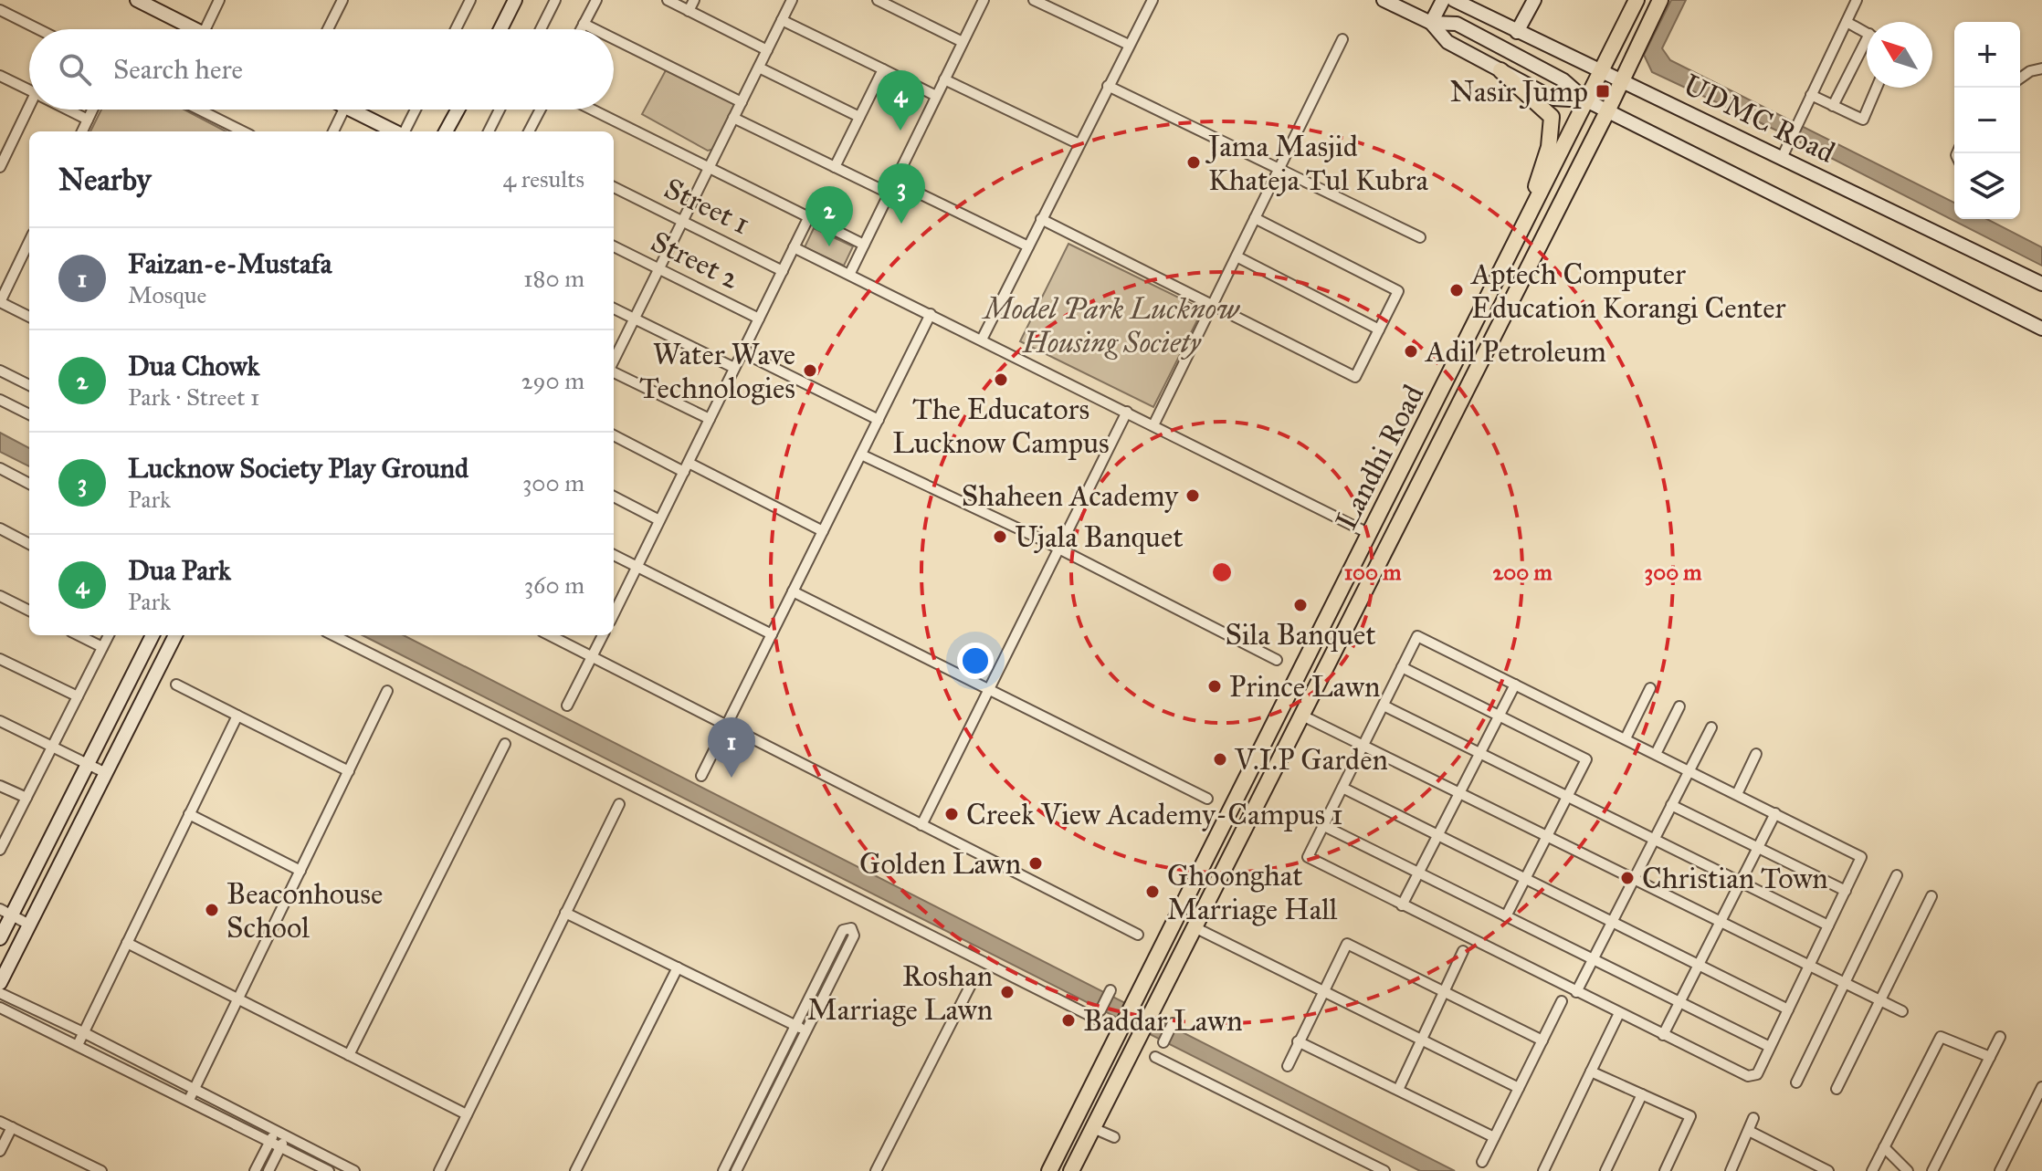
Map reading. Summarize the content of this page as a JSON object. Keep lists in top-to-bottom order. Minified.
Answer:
{"streets":{"main road":["UDMC Road","Landhi Road"],"street":["Street 1","Street 2"]},"crossings":[["UDMC Road","Landhi Road"]],"parks":["Model Park Lucknow Housing Society"],"places":{"transit":["Nasir Jump"],"other":["Jama Masjid Khateja Tul Kubra","Aptech Computer Education Korangi Center","Adil Petroleum","Water Wave Technologies","The Educators Lucknow Campus","Shaheen Academy","Ujala Banquet","Sila Banquet","Prince Lawn","V.I.P Garden","Creek View Academy-Campus 1","Golden Lawn","Christian Town","Ghoonghat Marriage Hall","Beaconhouse School","Roshan Marriage Lawn","Baddar Lawn"]},"north":"top left","page":{"map_buttons":["+","−"],"search":"Search here","pins":["4","3","2","1"],"heading":["Nearby","4 results"],"list":[{"mark":"1","name":"Faizan-e-Mustafa","note":"Mosque","value":"180 m"},{"mark":"2","name":"Dua Chowk","note":"Park · Street 1","value":"290 m"},{"mark":"3","name":"Lucknow Society Play Ground","note":"Park","value":"300 m"},{"mark":"4","name":"Dua Park","note":"Park","value":"360 m"}]},"rings":["100 m","200 m","300 m"]}
